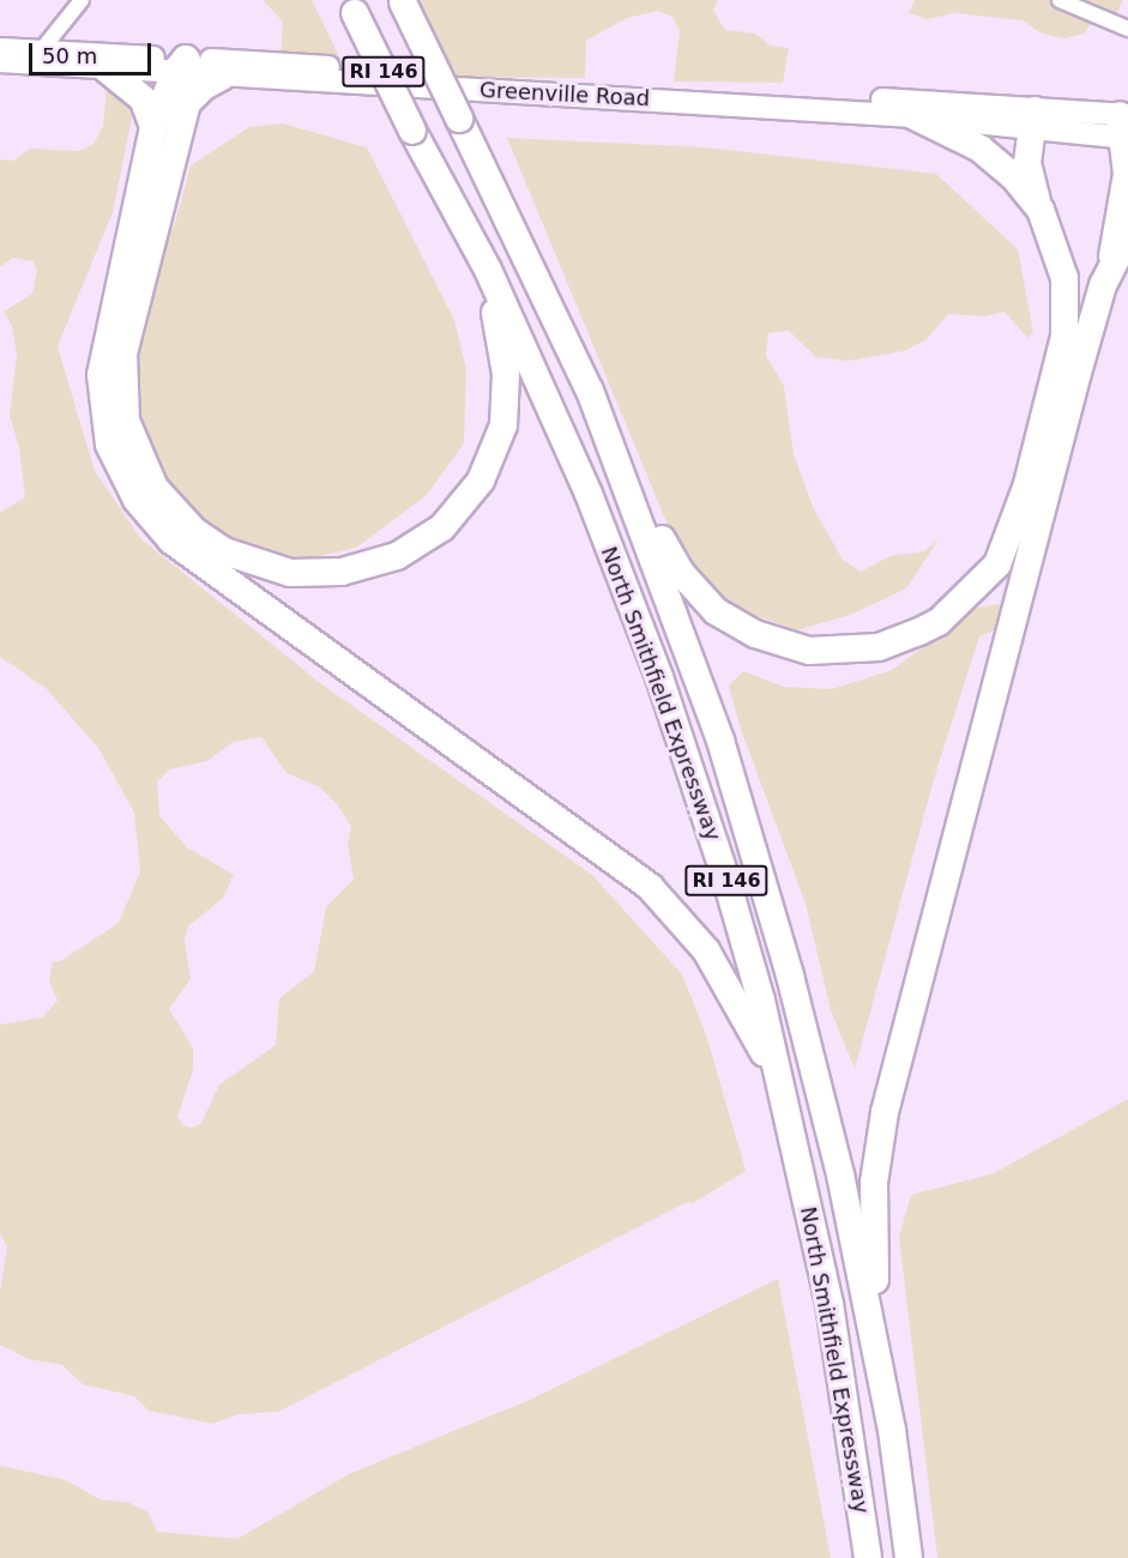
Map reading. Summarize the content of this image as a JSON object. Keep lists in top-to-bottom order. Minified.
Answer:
{"streets":{"highway":["RI 146","North Smithfield Expressway"],"main road":["Greenville Road"]},"scale_bar":"50 m"}
